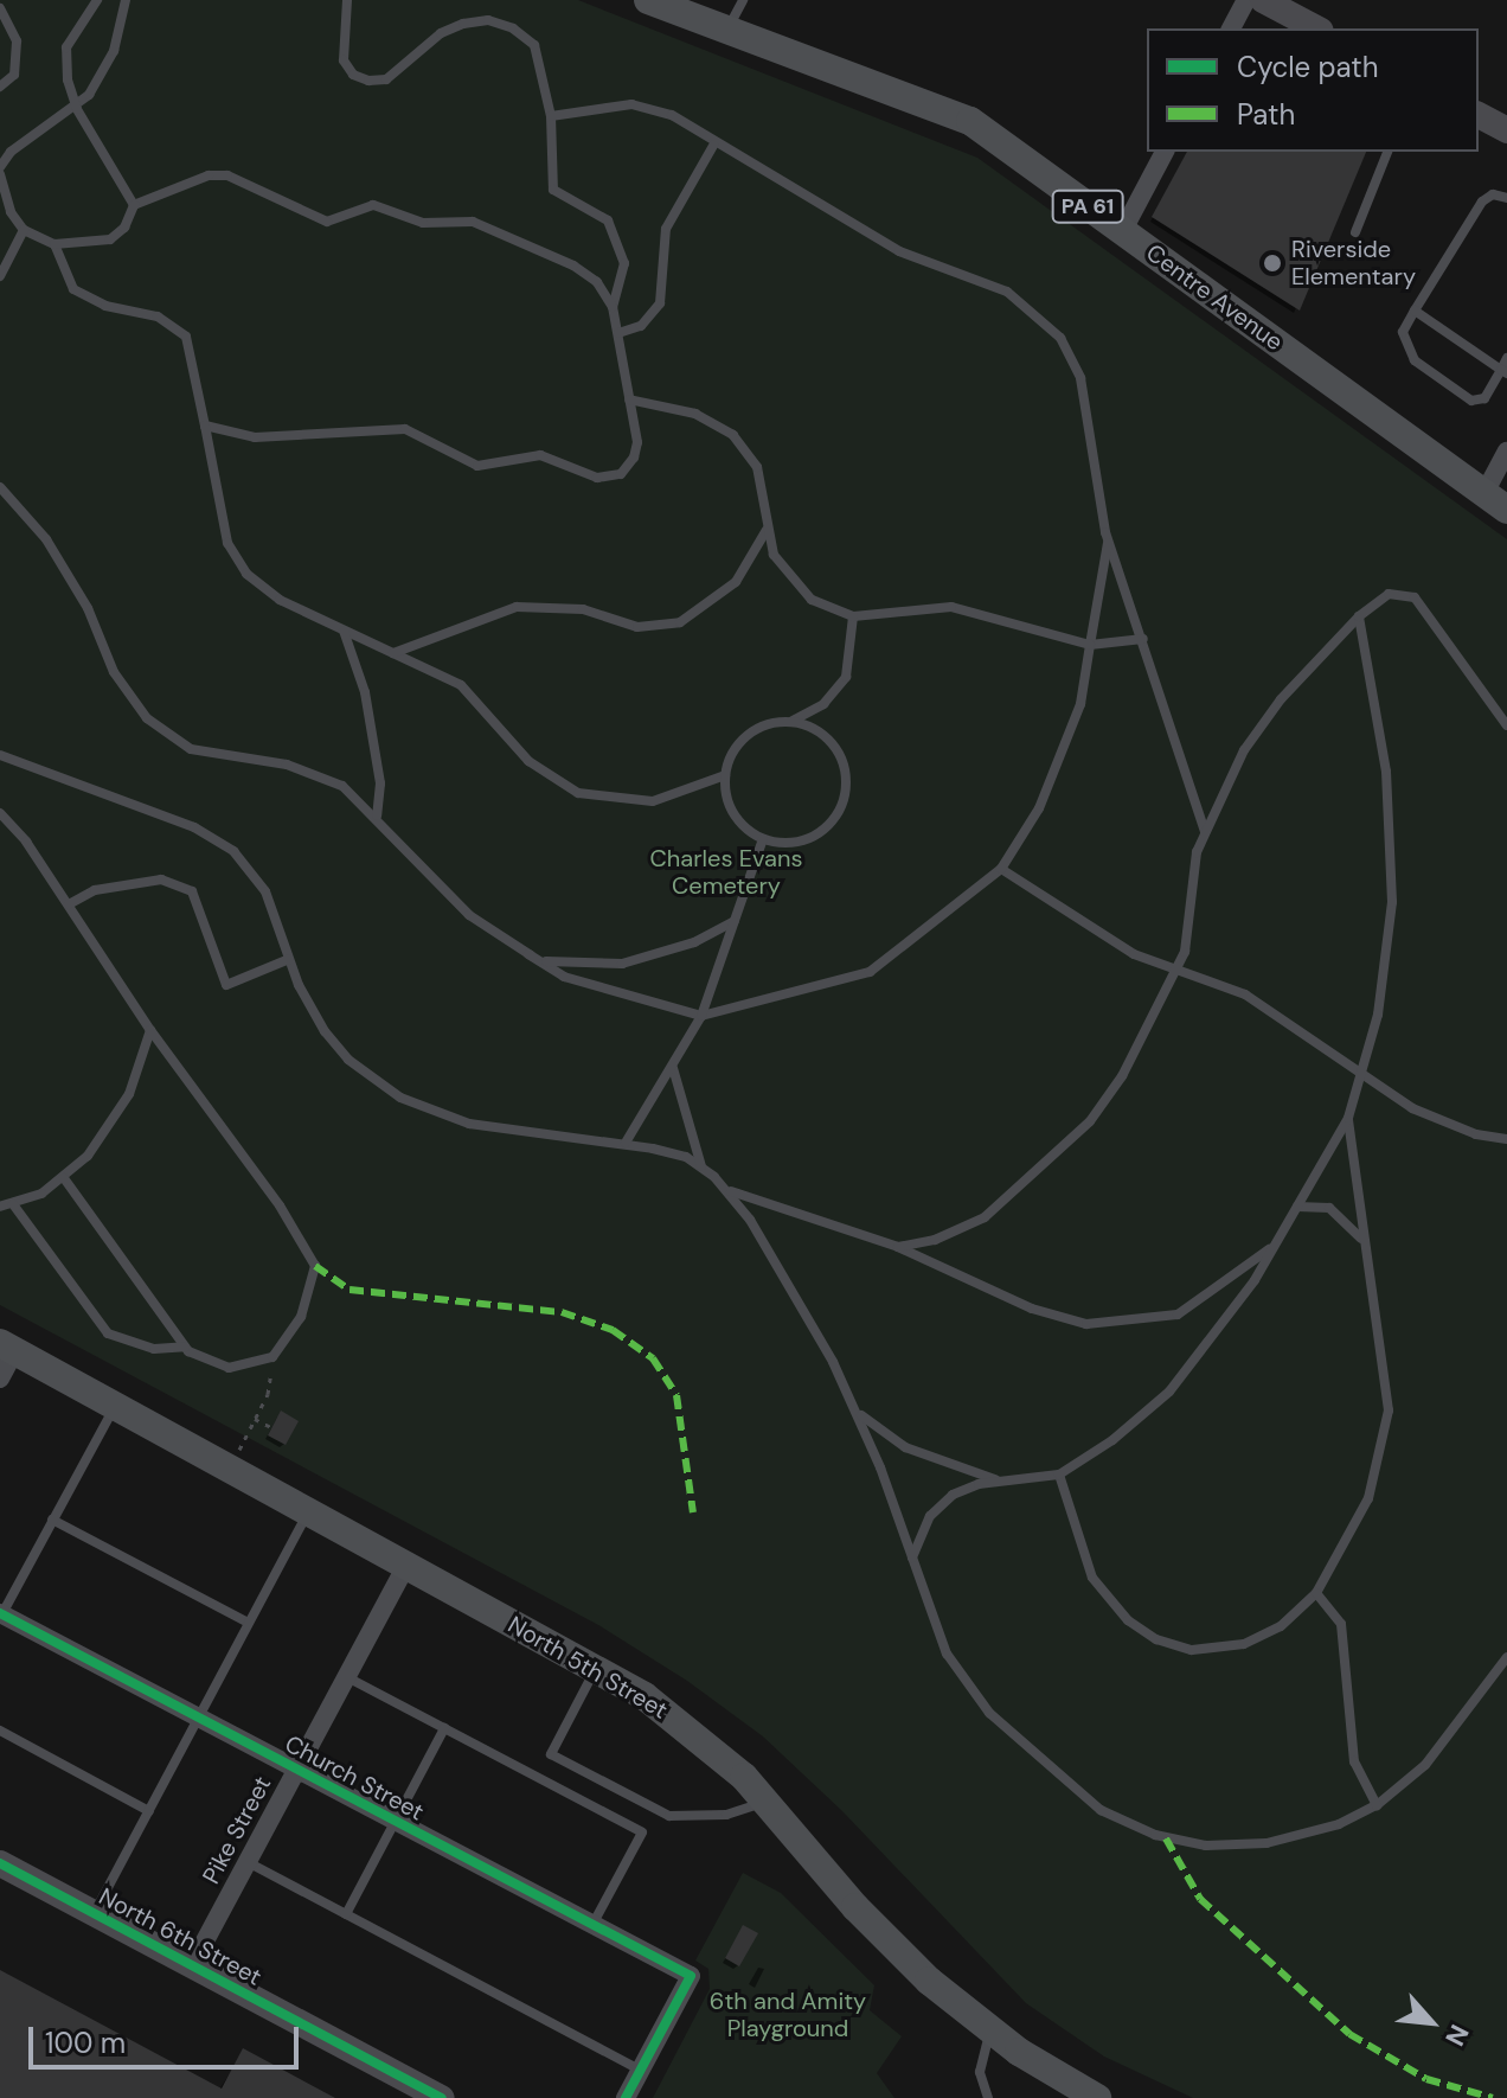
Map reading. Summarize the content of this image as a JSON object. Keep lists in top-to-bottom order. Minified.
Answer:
{"streets":{"main road":["PA 61","Centre Avenue","North 5th Street"],"street":["Church Street","Pike Street","North 6th Street"]},"crossings":[["North 5th Street","Pike Street"],["Church Street","Pike Street"],["Pike Street","North 6th Street"]],"parks":["Charles Evans Cemetery","6th and Amity Playground"],"places":["Riverside Elementary"],"legend":["Cycle path","Path"],"scale_bar":"100 m","north":"bottom right"}
